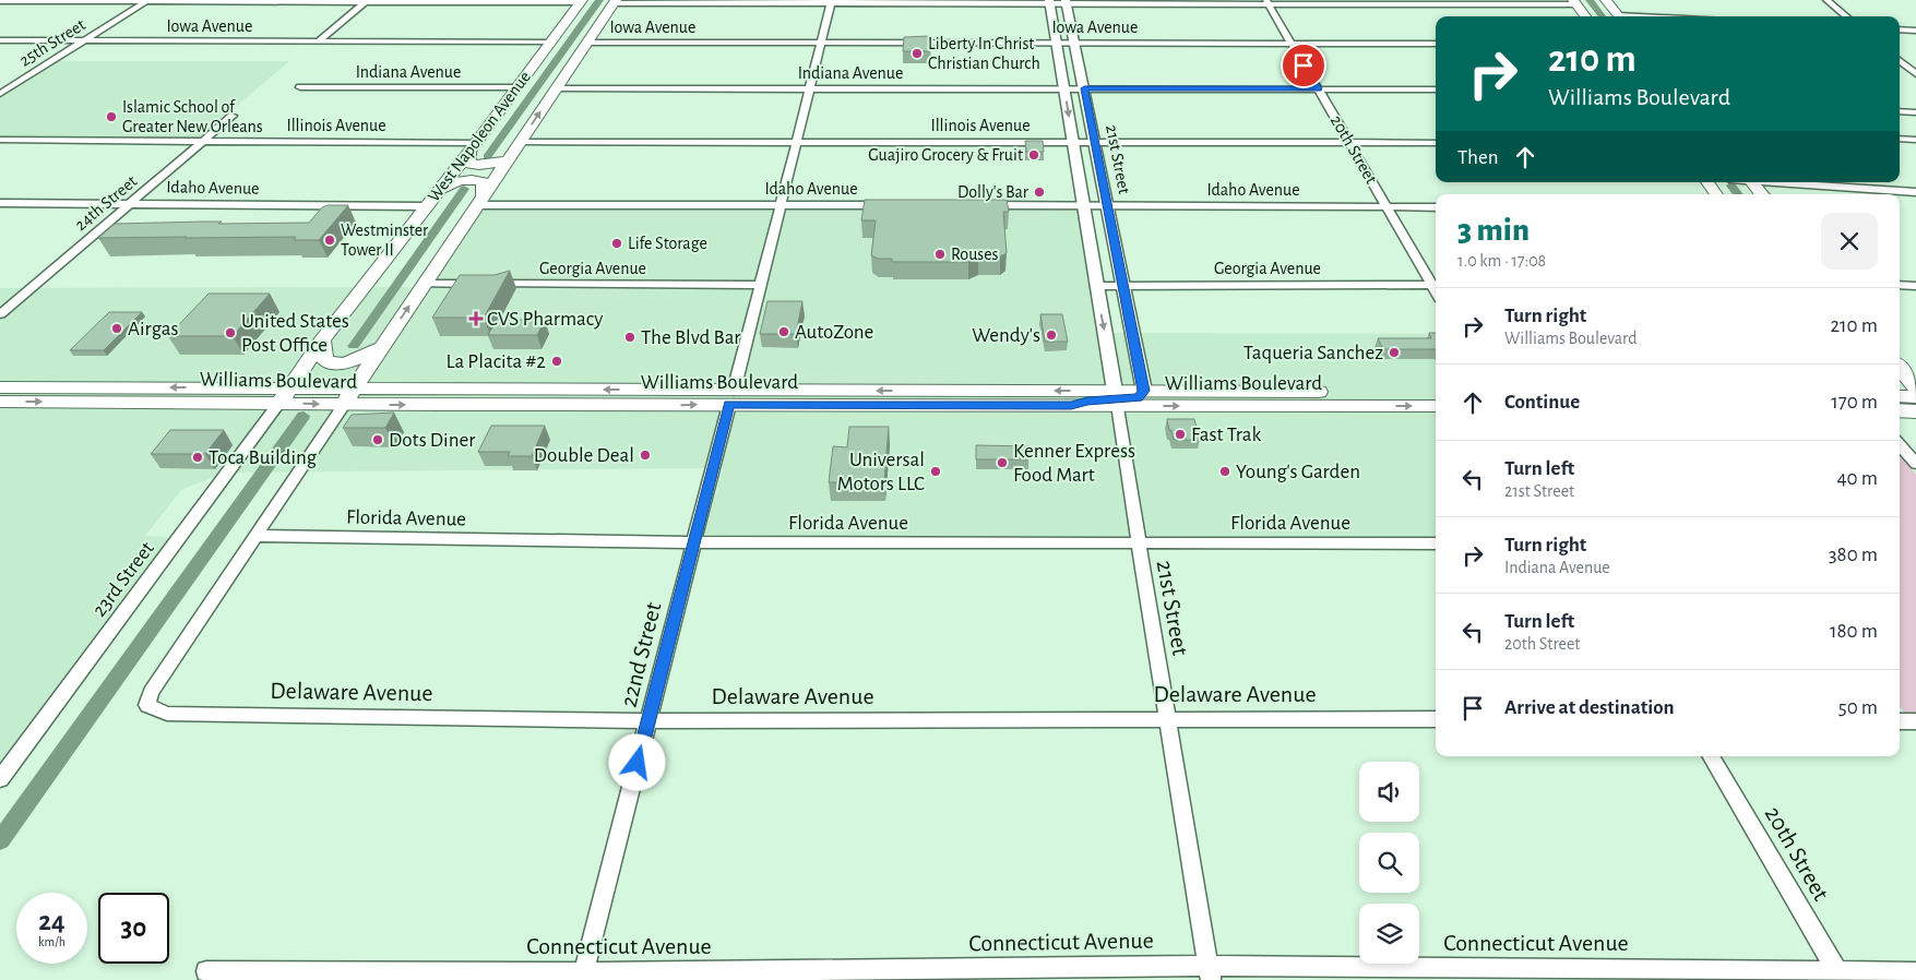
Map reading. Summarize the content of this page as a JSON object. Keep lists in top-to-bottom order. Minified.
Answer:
{"streets":{"main road":["West Napoleon Avenue","Williams Boulevard"],"street":["Iowa Avenue","25th Street","Indiana Avenue","Illinois Avenue","20th Street","21st Street","Idaho Avenue","24th Street","Georgia Avenue","Florida Avenue","23rd Street","22nd Street","Delaware Avenue","Connecticut Avenue"]},"crossings":[["Iowa Avenue","25th Street"],["Iowa Avenue","West Napoleon Avenue"],["Iowa Avenue","20th Street"],["Iowa Avenue","21st Street"],["Iowa Avenue","22nd Street"],["Indiana Avenue","West Napoleon Avenue"],["Indiana Avenue","20th Street"],["Indiana Avenue","21st Street"],["Indiana Avenue","22nd Street"],["Illinois Avenue","West Napoleon Avenue"],["Illinois Avenue","20th Street"],["Illinois Avenue","21st Street"],["Illinois Avenue","24th Street"],["Illinois Avenue","22nd Street"],["West Napoleon Avenue","Idaho Avenue"],["West Napoleon Avenue","Georgia Avenue"],["West Napoleon Avenue","Williams Boulevard"],["West Napoleon Avenue","23rd Street"],["20th Street","Idaho Avenue"],["20th Street","Georgia Avenue"],["20th Street","Connecticut Avenue"],["21st Street","Idaho Avenue"],["21st Street","Georgia Avenue"],["21st Street","Williams Boulevard"],["21st Street","Florida Avenue"],["21st Street","Delaware Avenue"],["21st Street","Connecticut Avenue"],["Idaho Avenue","24th Street"],["Idaho Avenue","22nd Street"],["Georgia Avenue","22nd Street"],["Williams Boulevard","23rd Street"],["Williams Boulevard","22nd Street"],["Florida Avenue","22nd Street"],["Florida Avenue","Delaware Avenue"],["22nd Street","Delaware Avenue"],["22nd Street","Connecticut Avenue"]],"places":{"other":["Liberty In Christ Christian Church","Islamic School of Greater New Orleans","Guajiro Grocery & Fruit","Dolly's Bar","Westminster Tower II","Life Storage","Rouses","Airgas","AutoZone","United States Post Office","Wendy's","The Blvd Bar","Taqueria Sanchez","La Placita #2","Fast Trak","Dots Diner","Double Deal","Toca Building","Kenner Express Food Mart","Universal Motors LLC","Young's Garden"],"health":["CVS Pharmacy"]},"page":{"turn":["210 m","Williams Boulevard"],"then":"Then","heading":["3 min","1.0 km · 17:08"],"list":[{"name":"Turn right","note":"Williams Boulevard","value":"210 m"},{"name":"Continue","value":"170 m"},{"name":"Turn left","note":"21st Street","value":"40 m"},{"name":"Turn right","note":"Indiana Avenue","value":"380 m"},{"name":"Turn left","note":"20th Street","value":"180 m"},{"name":"Arrive at destination","value":"50 m"}],"speed":"24 km/h","limit":"30"}}
